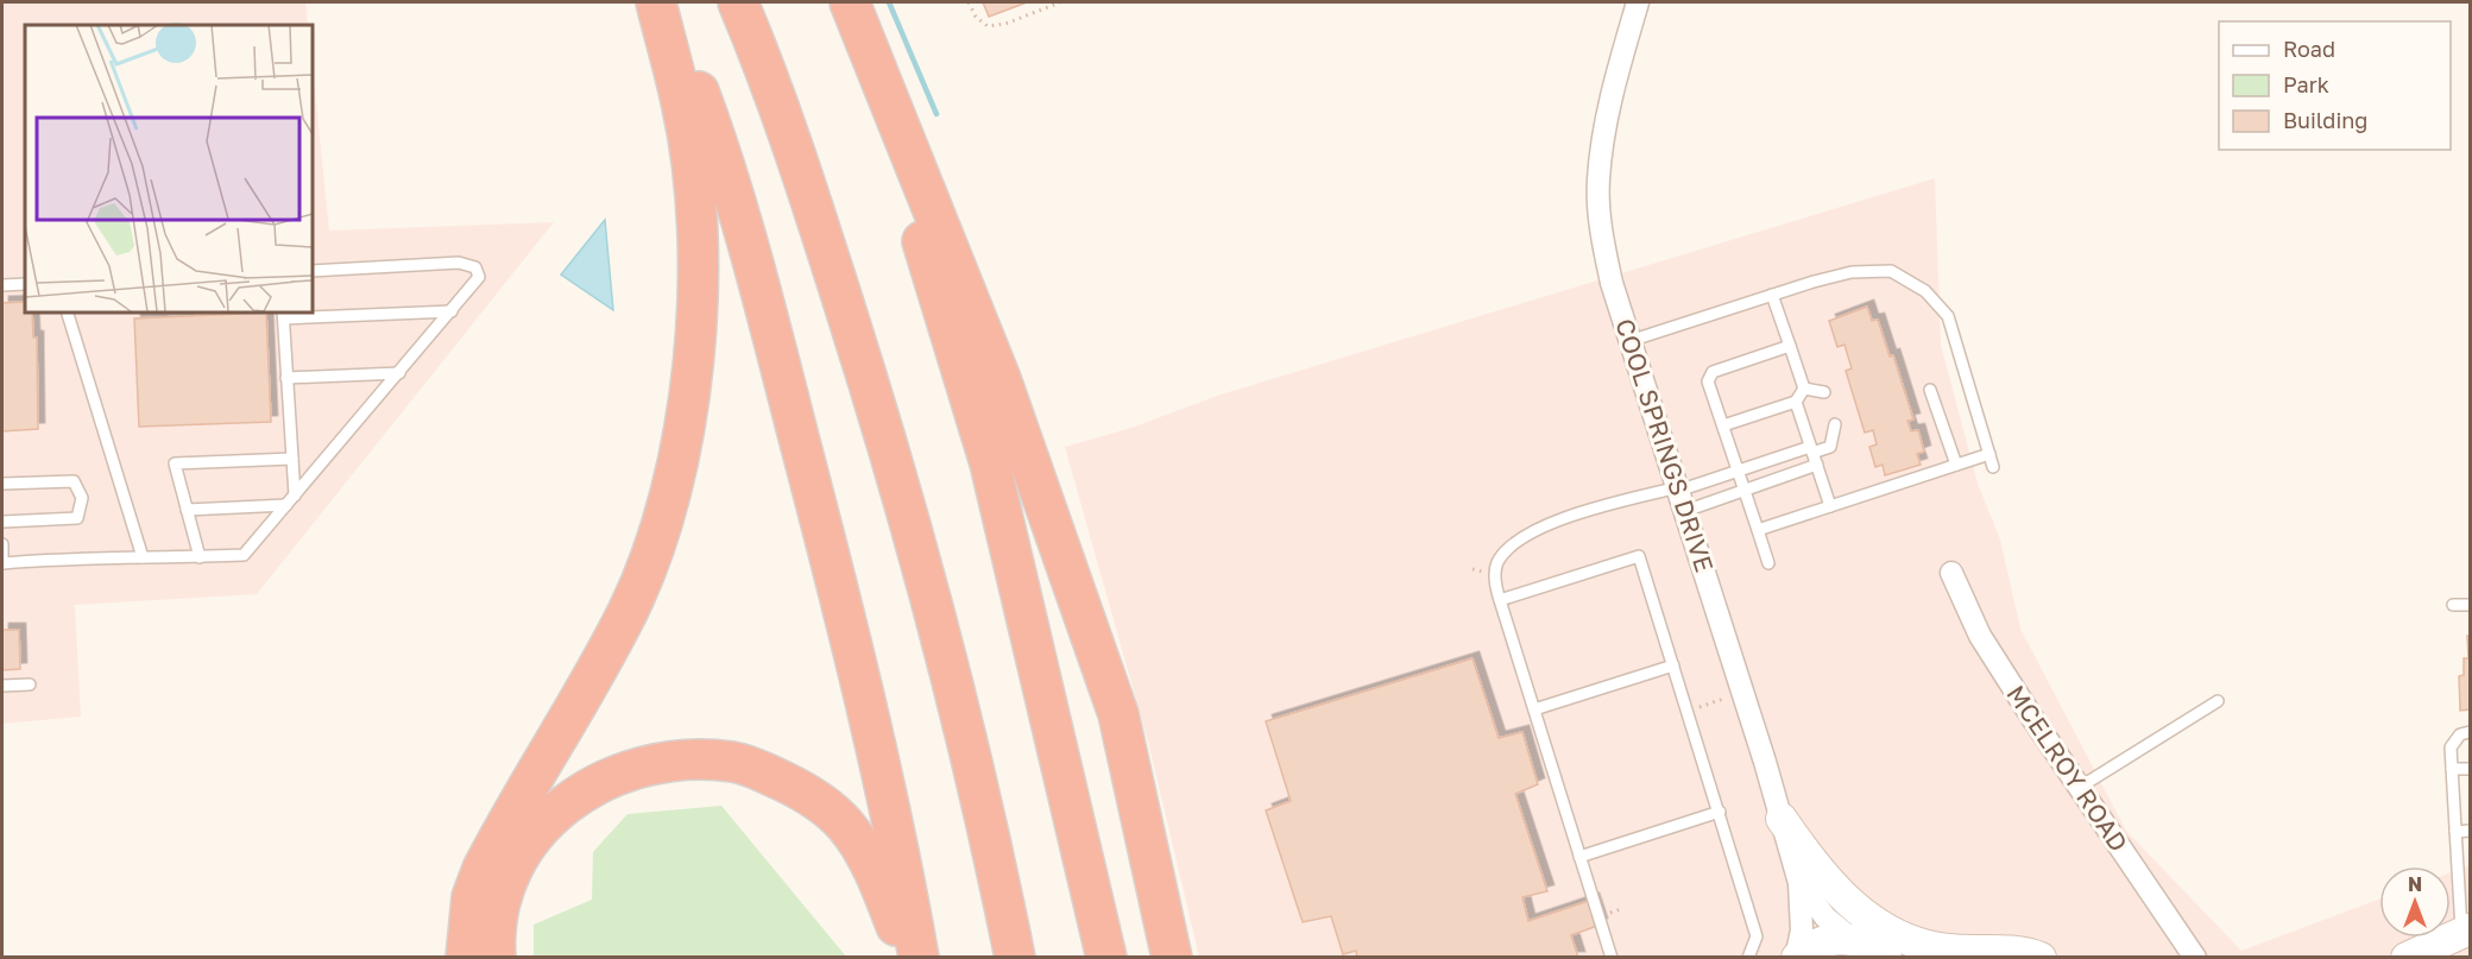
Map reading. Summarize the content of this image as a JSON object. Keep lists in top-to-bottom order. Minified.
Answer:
{"streets":{"street":["COOL SPRINGS DRIVE","MCELROY ROAD"]},"legend":["Road","Park","Building"],"north":"top"}
